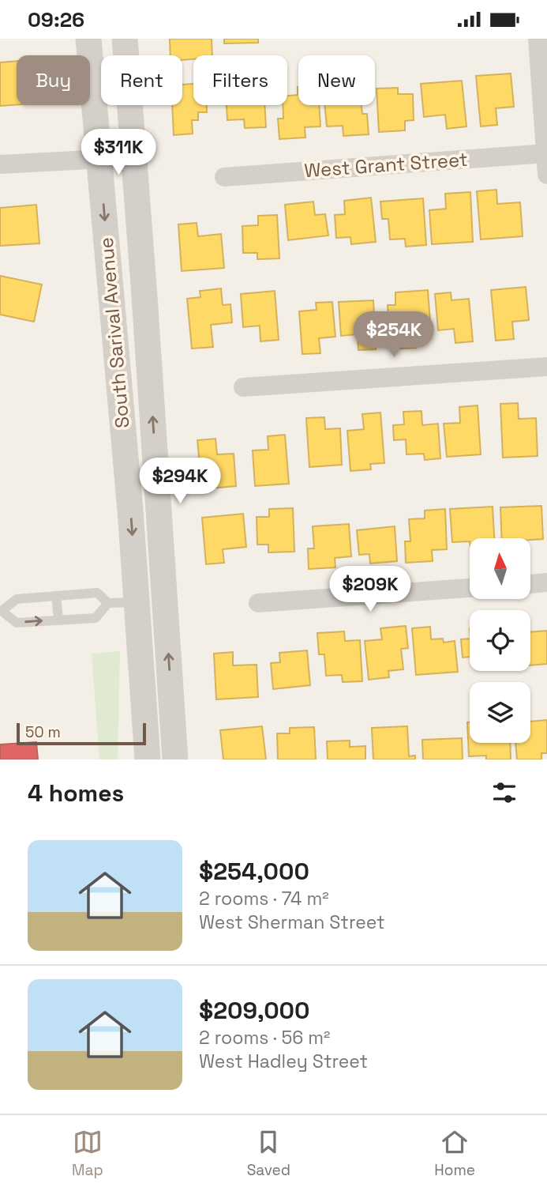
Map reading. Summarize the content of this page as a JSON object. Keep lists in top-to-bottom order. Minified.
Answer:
{"streets":{"main road":["South Sarival Avenue"],"street":["West Grant Street"]},"scale_bar":"50 m","north":"top","page":{"status":"09:26","chip":["Buy","Rent","Filters","New"],"price":["$311K","$254K","$294K","$209K"],"scale":"50 m","heading":"4 homes","list":[{"name":"$254,000","note":"2 rooms · 74 m² · West Sherman Street"},{"name":"$209,000","note":"2 rooms · 56 m² · West Hadley Street"}],"tabs":["Map","Saved","Home"]}}
